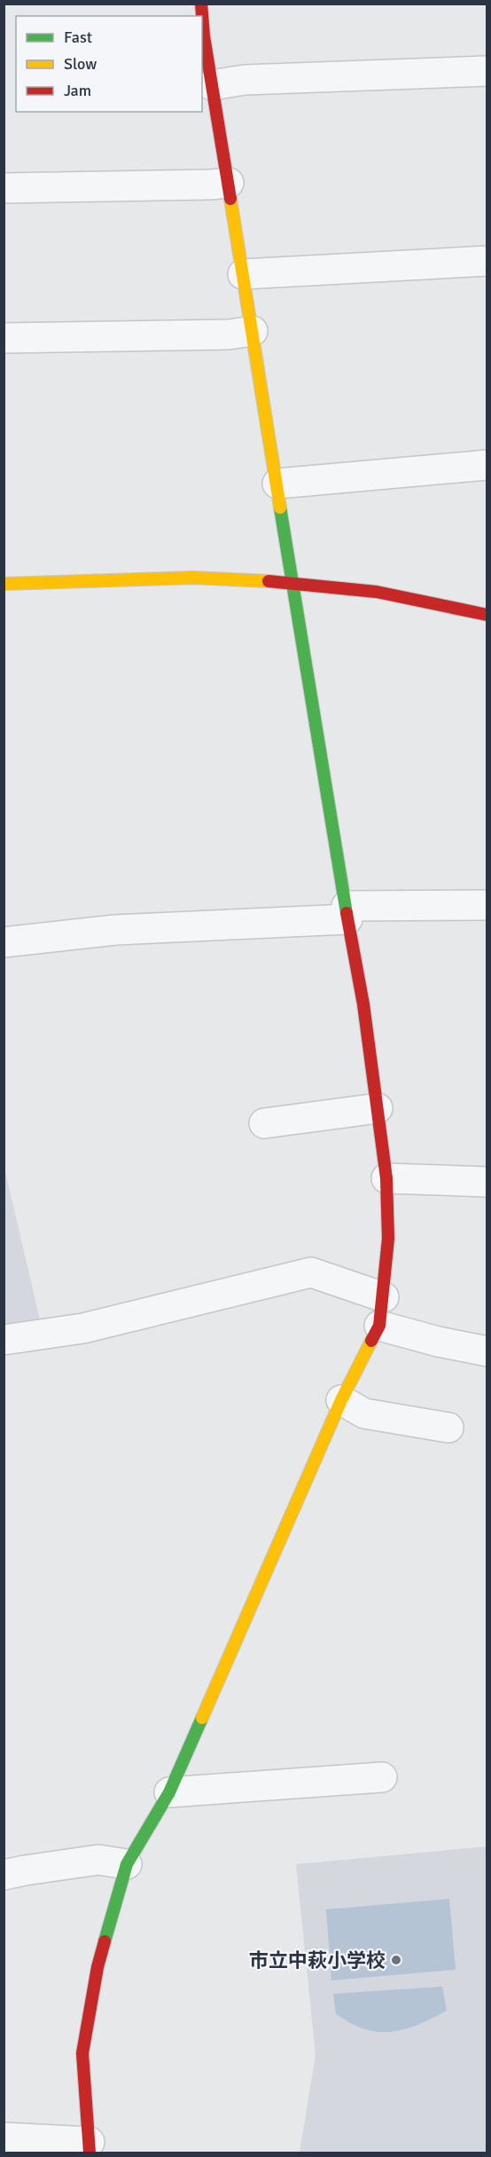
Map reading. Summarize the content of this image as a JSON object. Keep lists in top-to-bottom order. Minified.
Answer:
{"places":["市立中萩小学校"],"legend":["Fast","Slow","Jam"]}
